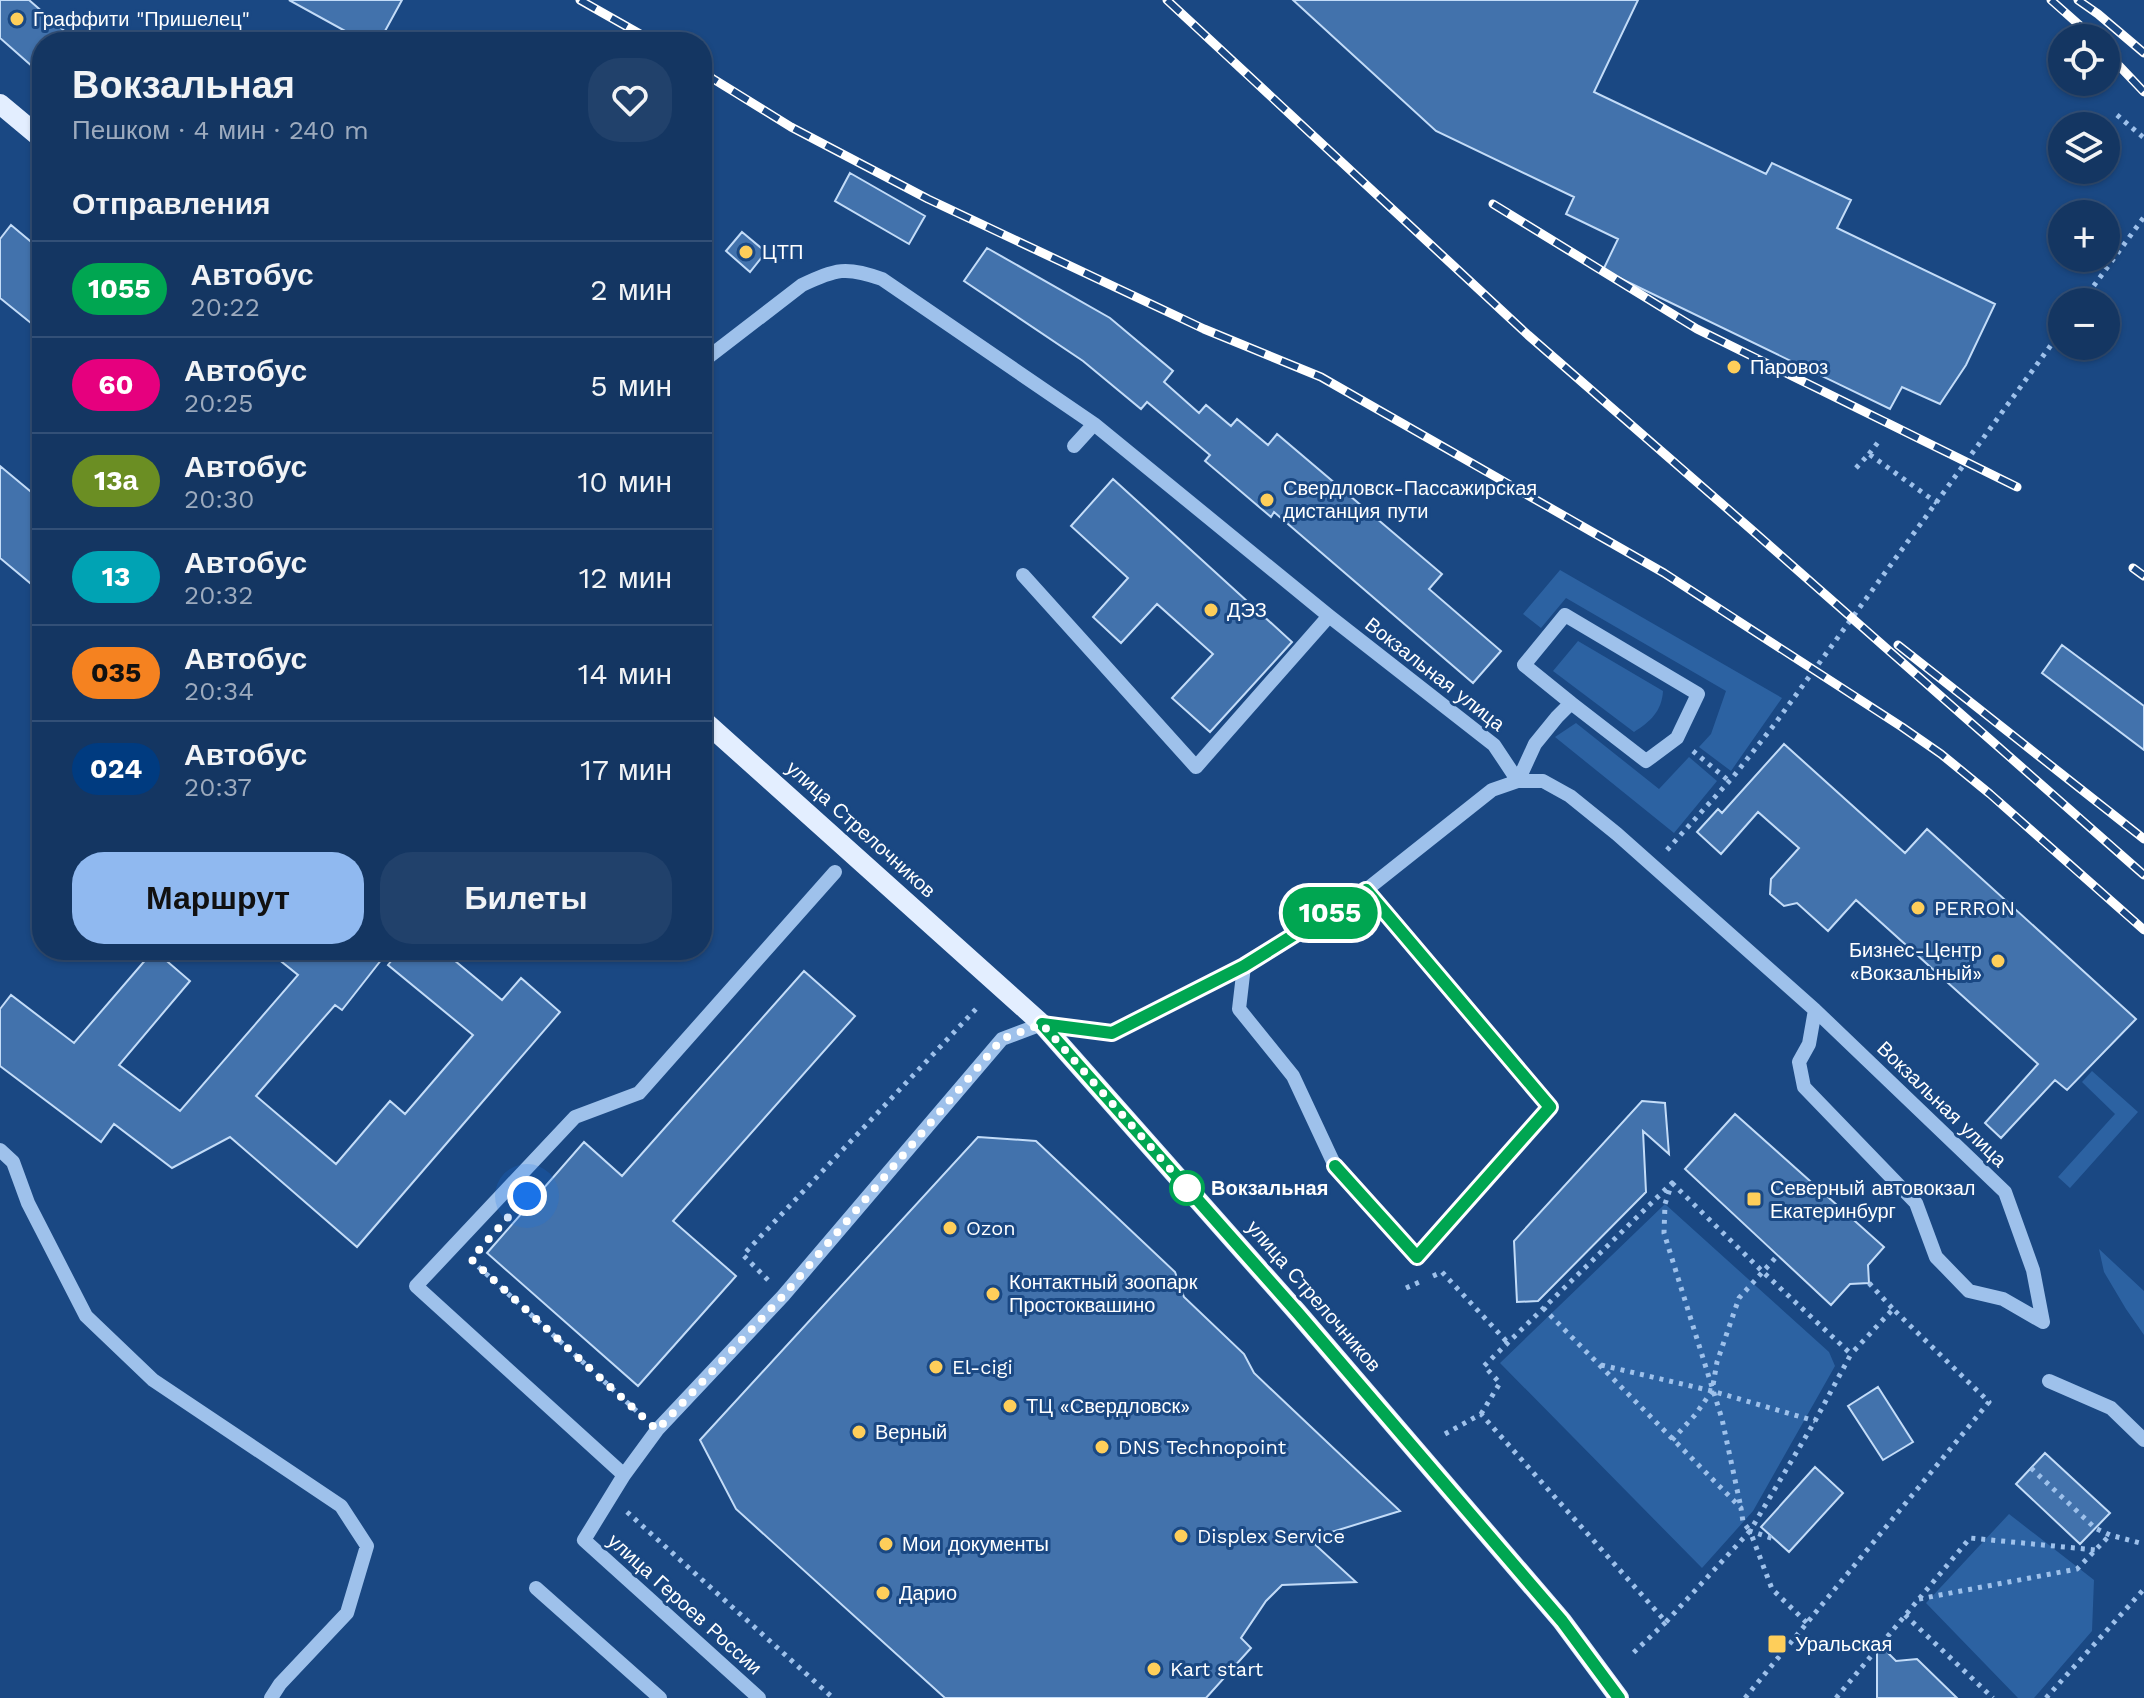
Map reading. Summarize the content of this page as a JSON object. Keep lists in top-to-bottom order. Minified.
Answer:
{"streets":{"main road":["улица Стрелочников"],"street":["Вокзальная улица","улица Героев России"]},"places":{"other":["Граффити \"Пришелец\"","ЦТП","Паровоз","Свердловск-Пассажирская дистанция пути","ДЭЗ","PERRON","Бизнес-Центр «Вокзальный»","Вокзальная","Ozon","Контактный зоопарк Простоквашино","El-cigi","ТЦ «Свердловск»","Верный","DNS Technopoint","Displex Service","Мои документы","Дарио","Kart start"],"transit":["Северный автовокзал Екатеринбург","Уральская"]},"lines":["bus line 1055"],"page":{"on_map":"1055","map_buttons":["+","−"],"heading":[["Вокзальная","Пешком · 4 мин · 240 m"],"Отправления"],"list":[{"mark":"1055","name":"Автобус","note":"20:22","value":"2 мин"},{"mark":"60","name":"Автобус","note":"20:25","value":"5 мин"},{"mark":"13а","name":"Автобус","note":"20:30","value":"10 мин"},{"mark":"13","name":"Автобус","note":"20:32","value":"12 мин"},{"mark":"035","name":"Автобус","note":"20:34","value":"14 мин"},{"mark":"024","name":"Автобус","note":"20:37","value":"17 мин"}],"buttons":["Маршрут","Билеты"]}}
